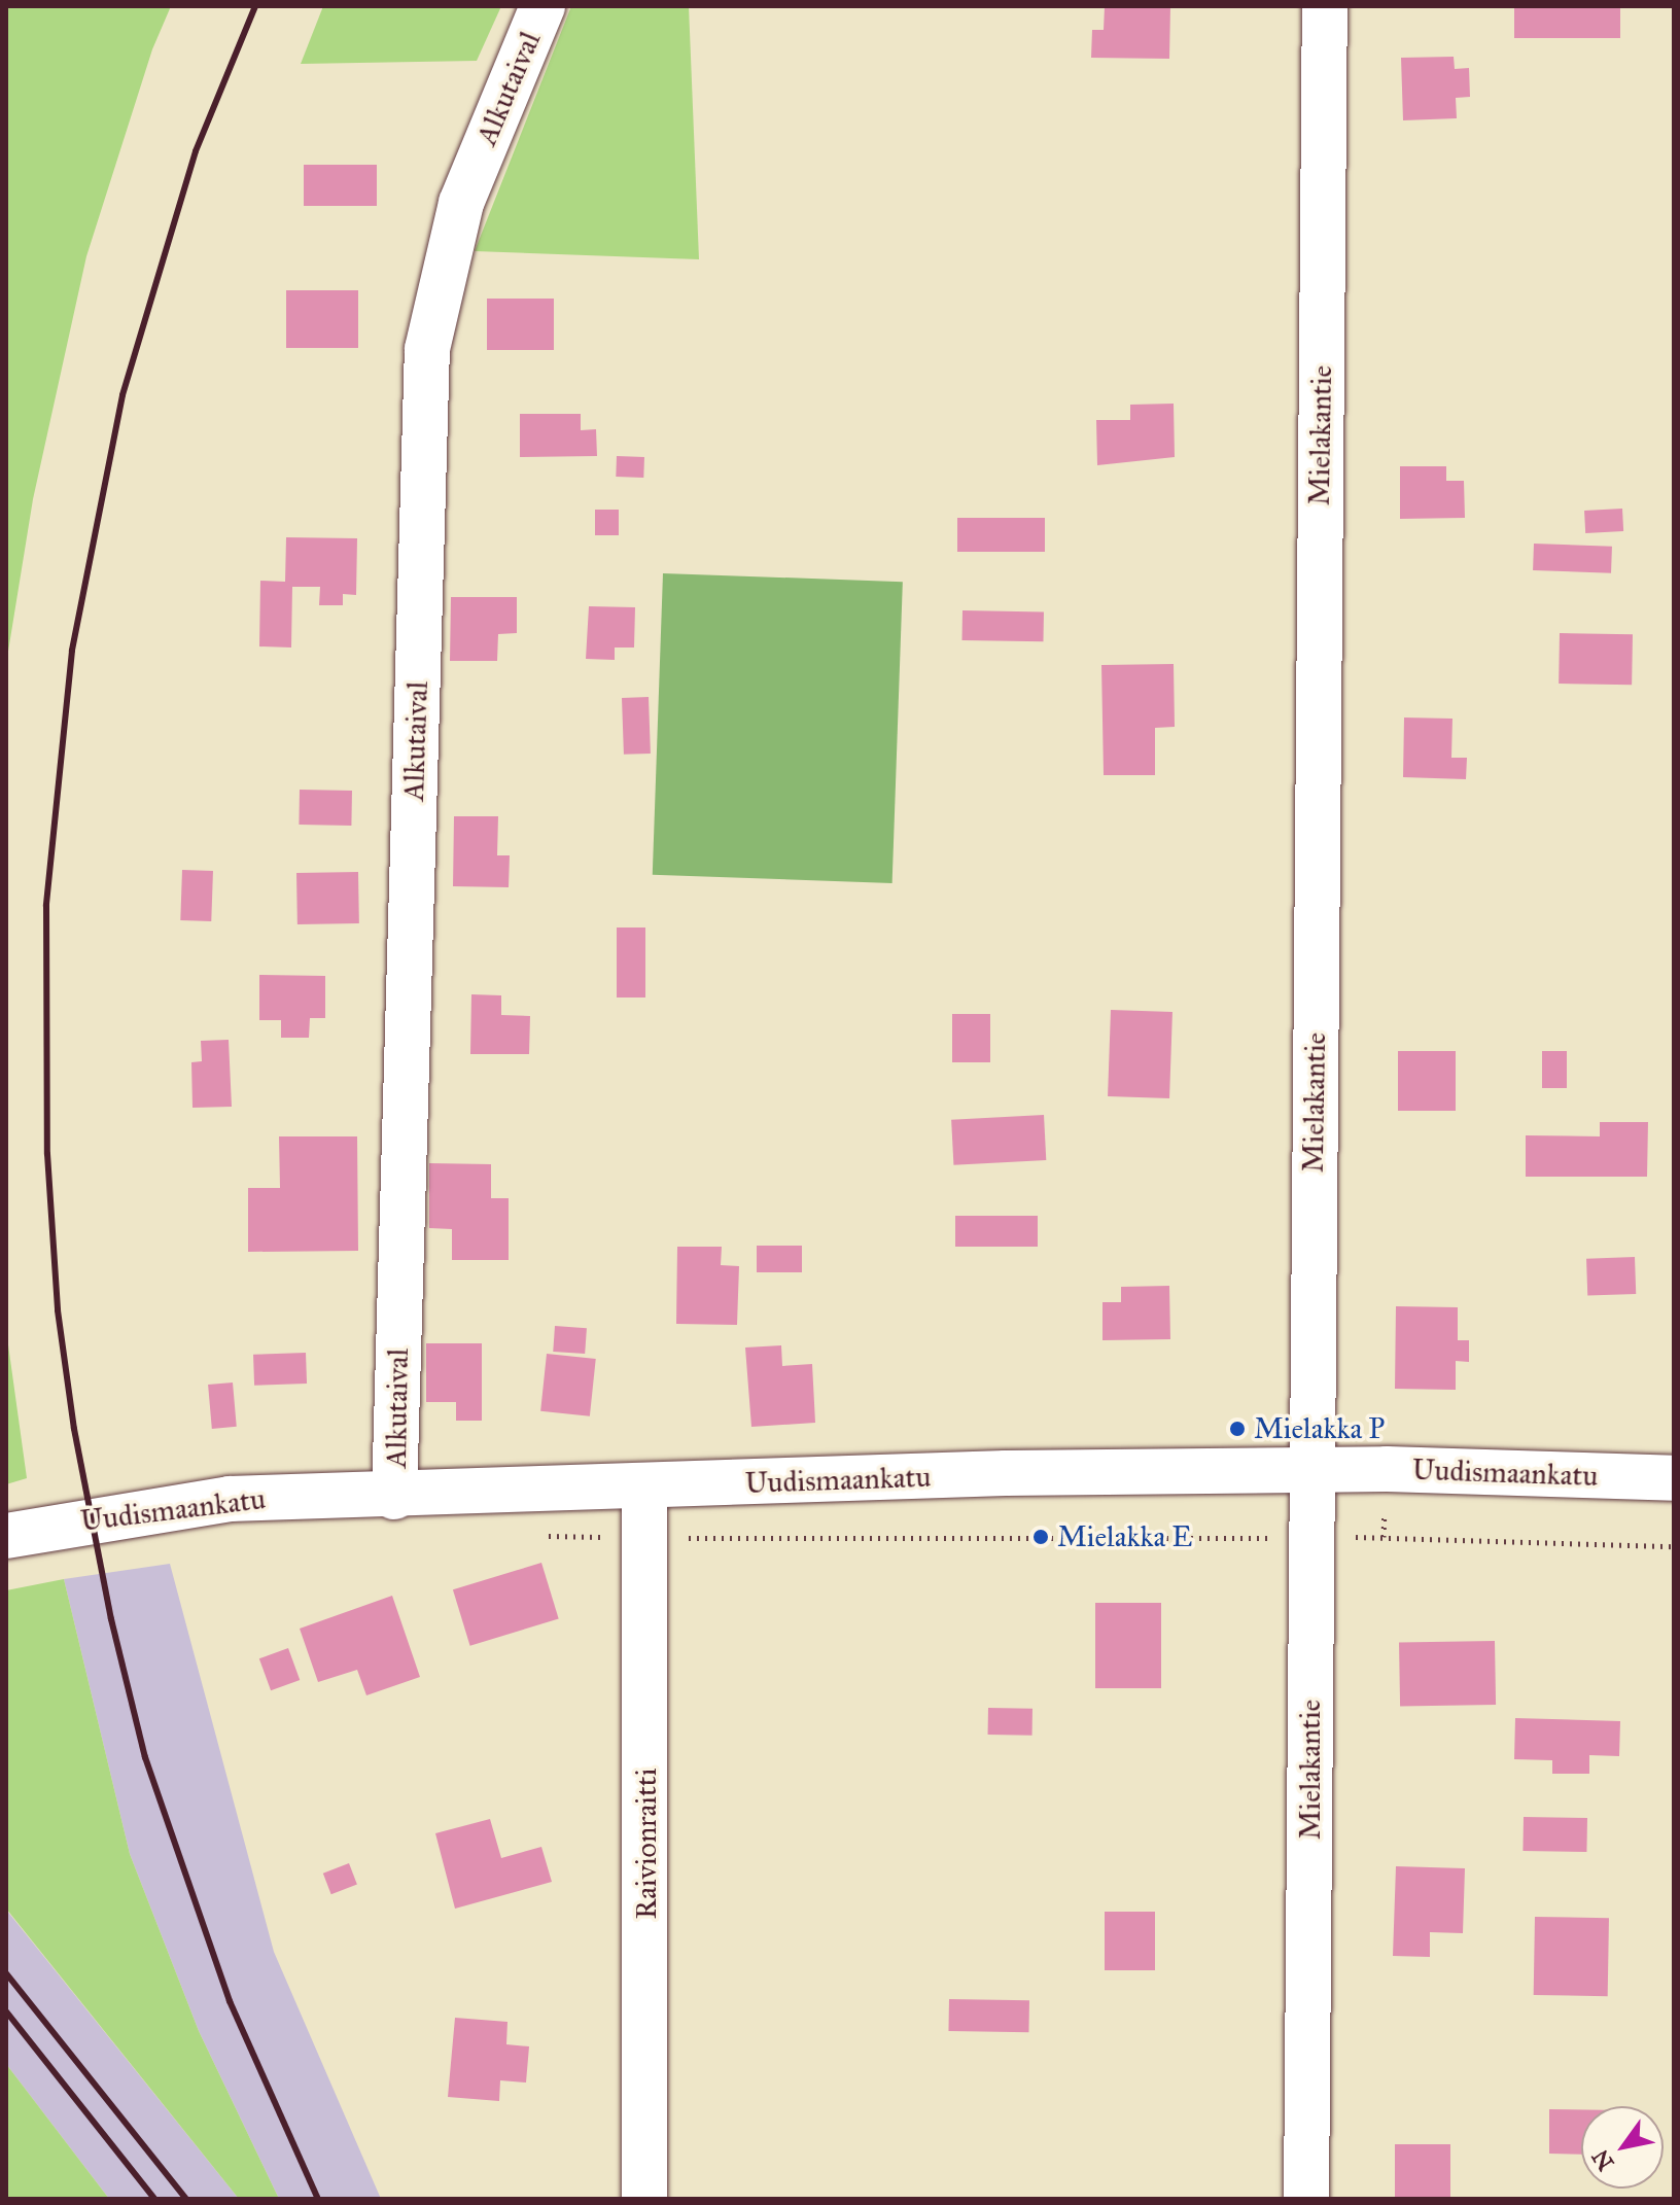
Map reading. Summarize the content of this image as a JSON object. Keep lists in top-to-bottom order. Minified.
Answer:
{"streets":{"street":["Alkutaival","Mielakantie","Uudismaankatu","Raivionraitti"]},"crossings":[["Alkutaival","Uudismaankatu"],["Mielakantie","Uudismaankatu"],["Uudismaankatu","Raivionraitti"]],"places":["Mielakka P","Mielakka E"],"north":"bottom left"}
